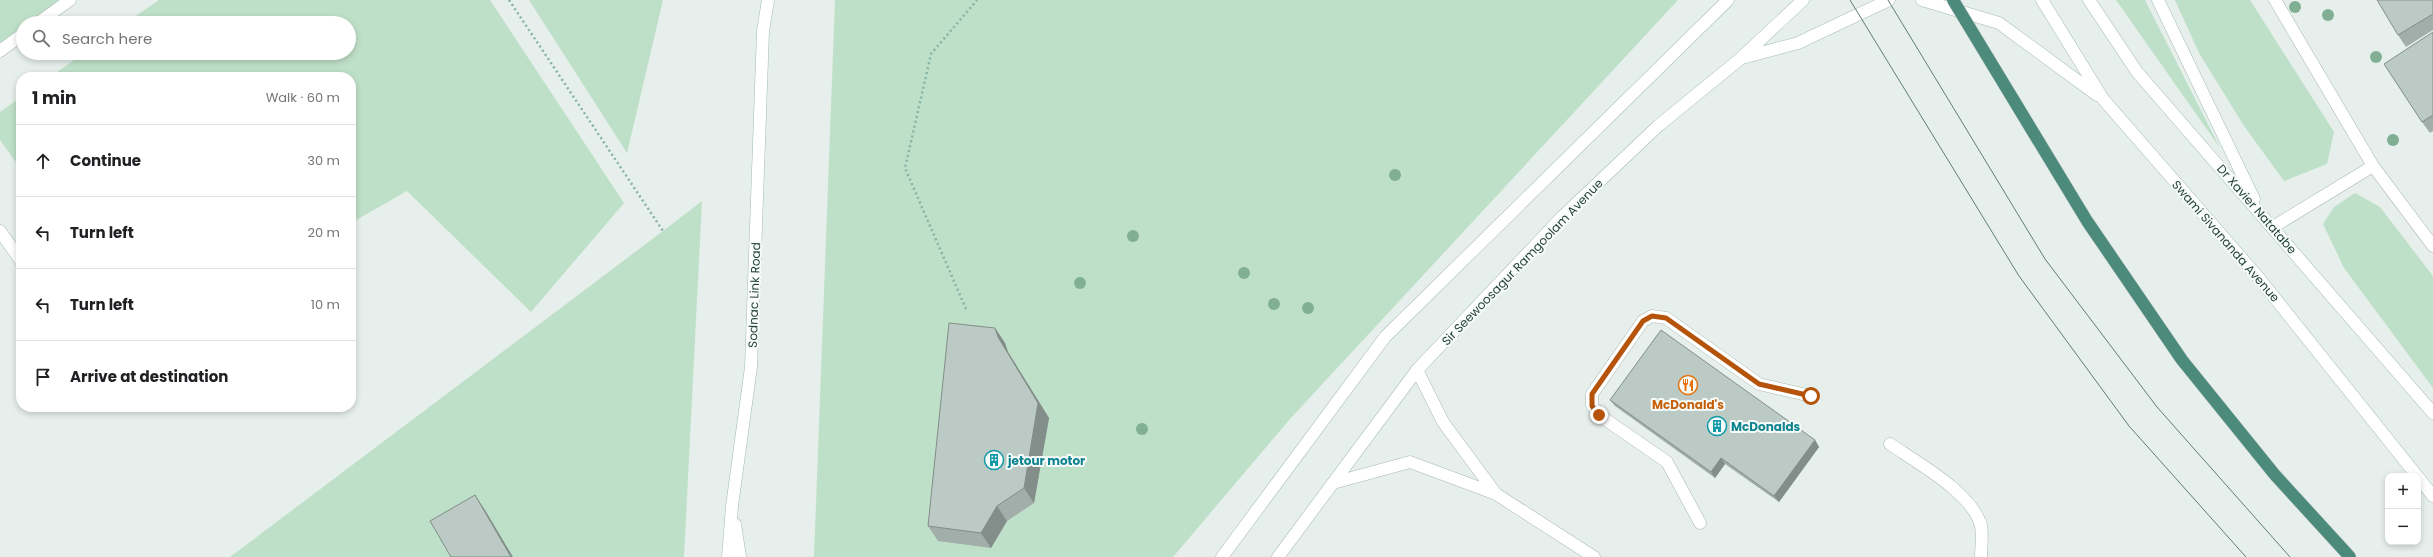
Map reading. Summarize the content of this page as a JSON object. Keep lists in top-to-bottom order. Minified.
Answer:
{"streets":{"main road":["Dr Xavier Natatabe","Swami Sivananda Avenue","Sir Seewoosagur Ramgoolam Avenue","Sodnac Link Road"]},"places":{"restaurant":["McDonald's"],"building":["McDonalds","jetour motor"]},"page":{"search":"Search here","heading":["1 min","Walk · 60 m"],"list":[["Continue","30 m"],["Turn left","20 m"],["Turn left","10 m"],"Arrive at destination"],"map_buttons":["+","−"]}}
